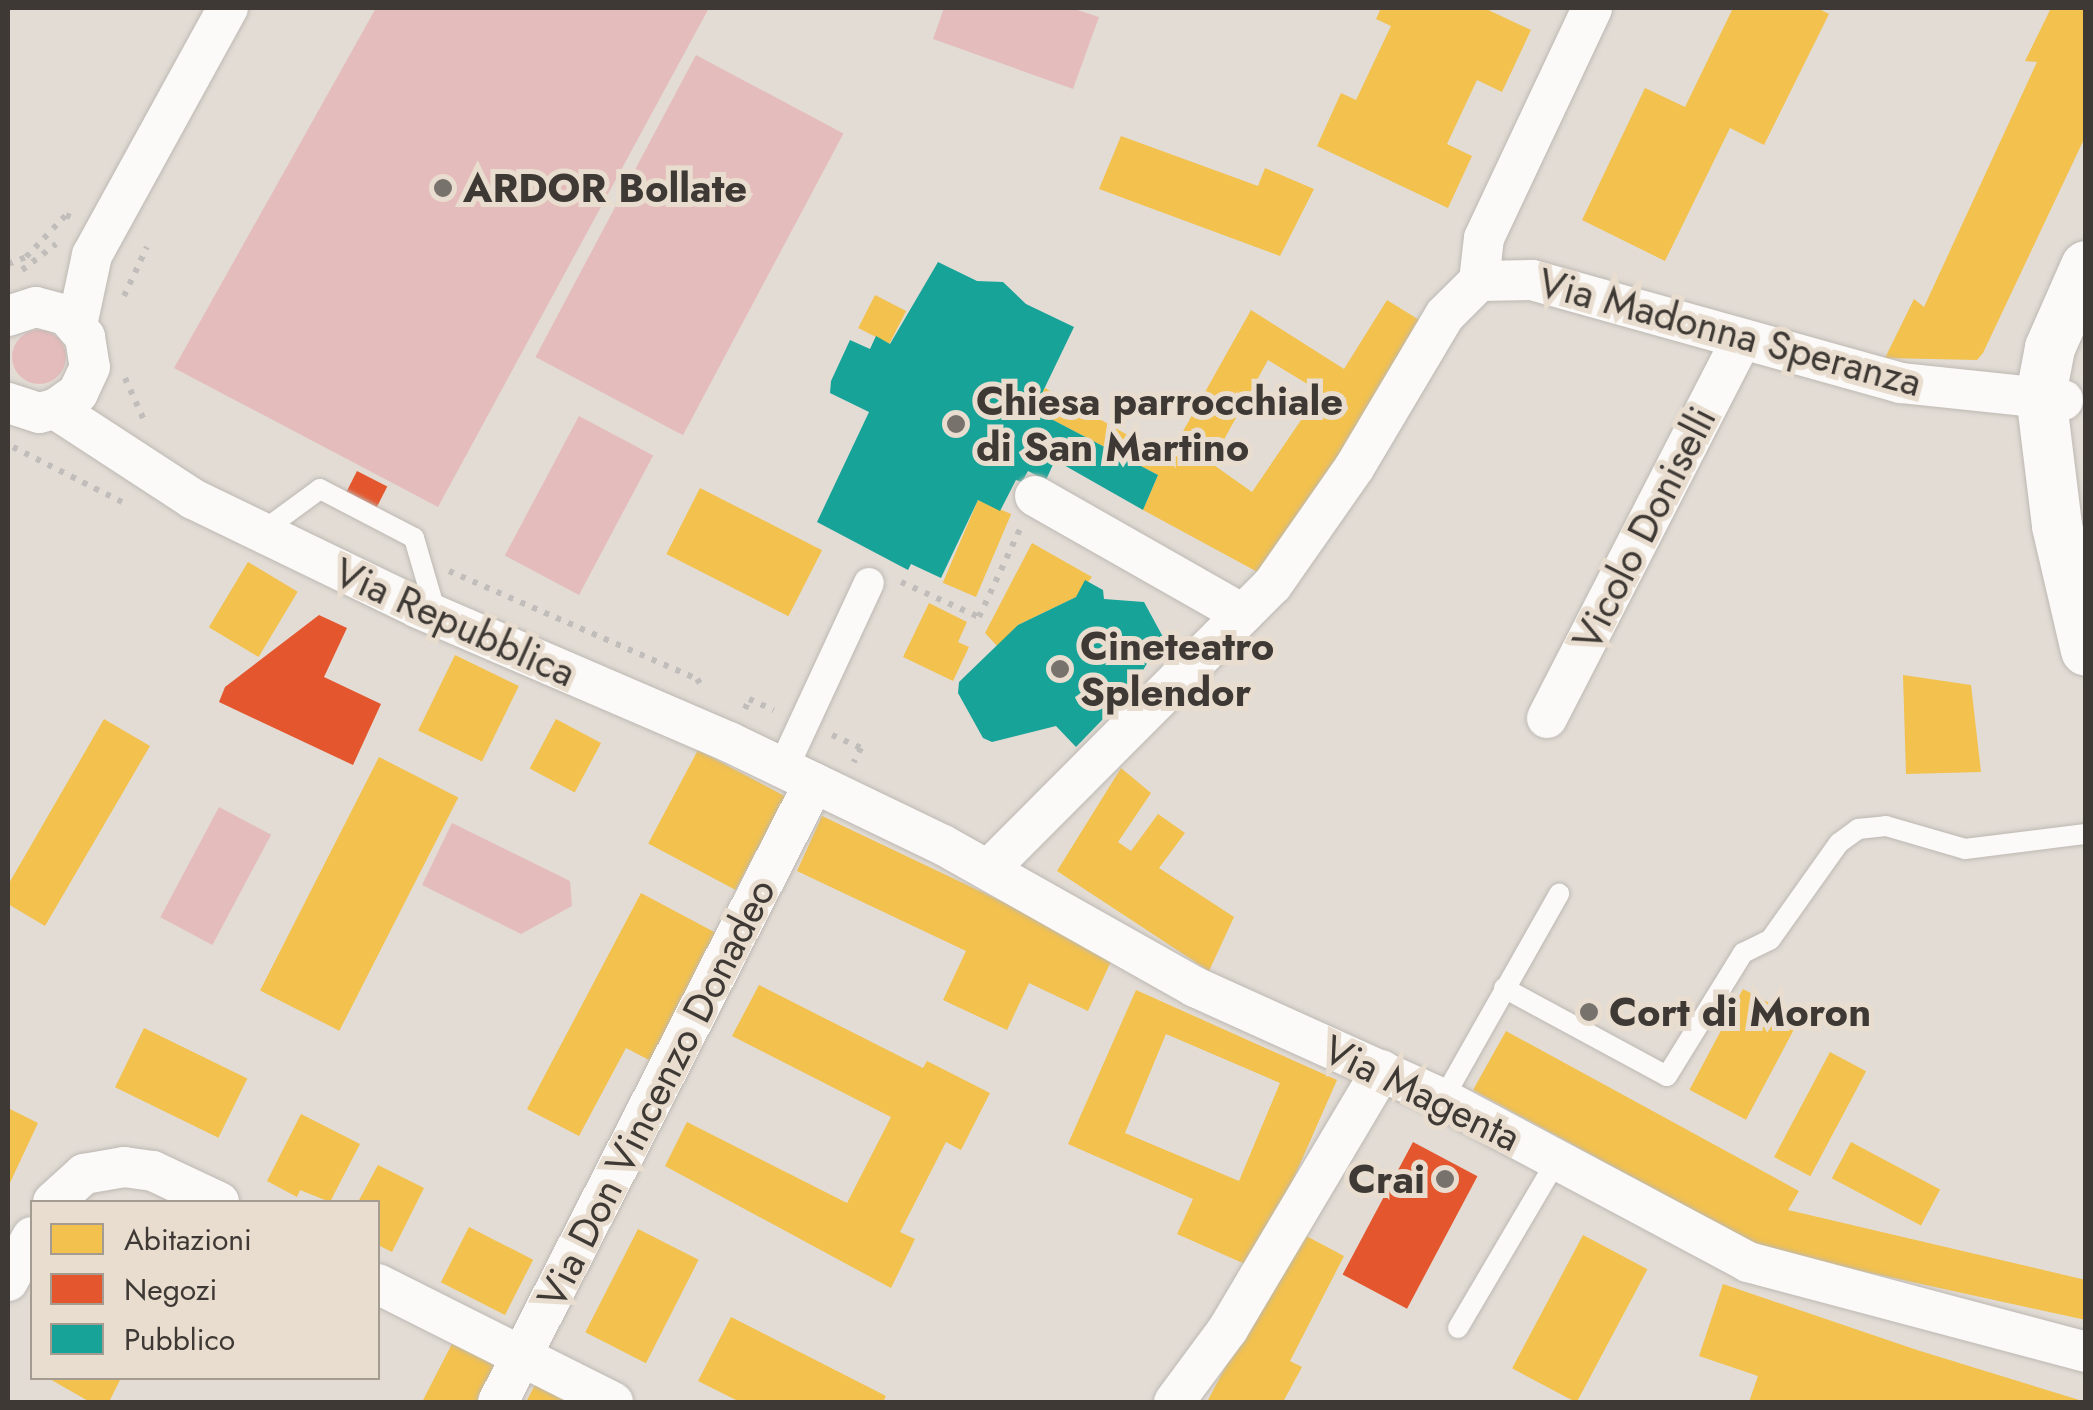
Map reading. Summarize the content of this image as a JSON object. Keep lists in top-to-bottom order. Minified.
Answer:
{"streets":{"street":["Via Madonna Speranza","Vicolo Doniselli","Via Repubblica","Via Don Vincenzo Donadeo","Via Magenta"]},"crossings":[["Via Madonna Speranza","Vicolo Doniselli"],["Via Repubblica","Via Don Vincenzo Donadeo"],["Via Repubblica","Via Magenta"],["Via Don Vincenzo Donadeo","Via Magenta"]],"places":["ARDOR Bollate","Chiesa parrocchiale di San Martino","Cineteatro Splendor","Cort di Moron","Crai"],"legend":["Abitazioni","Negozi","Pubblico"]}
